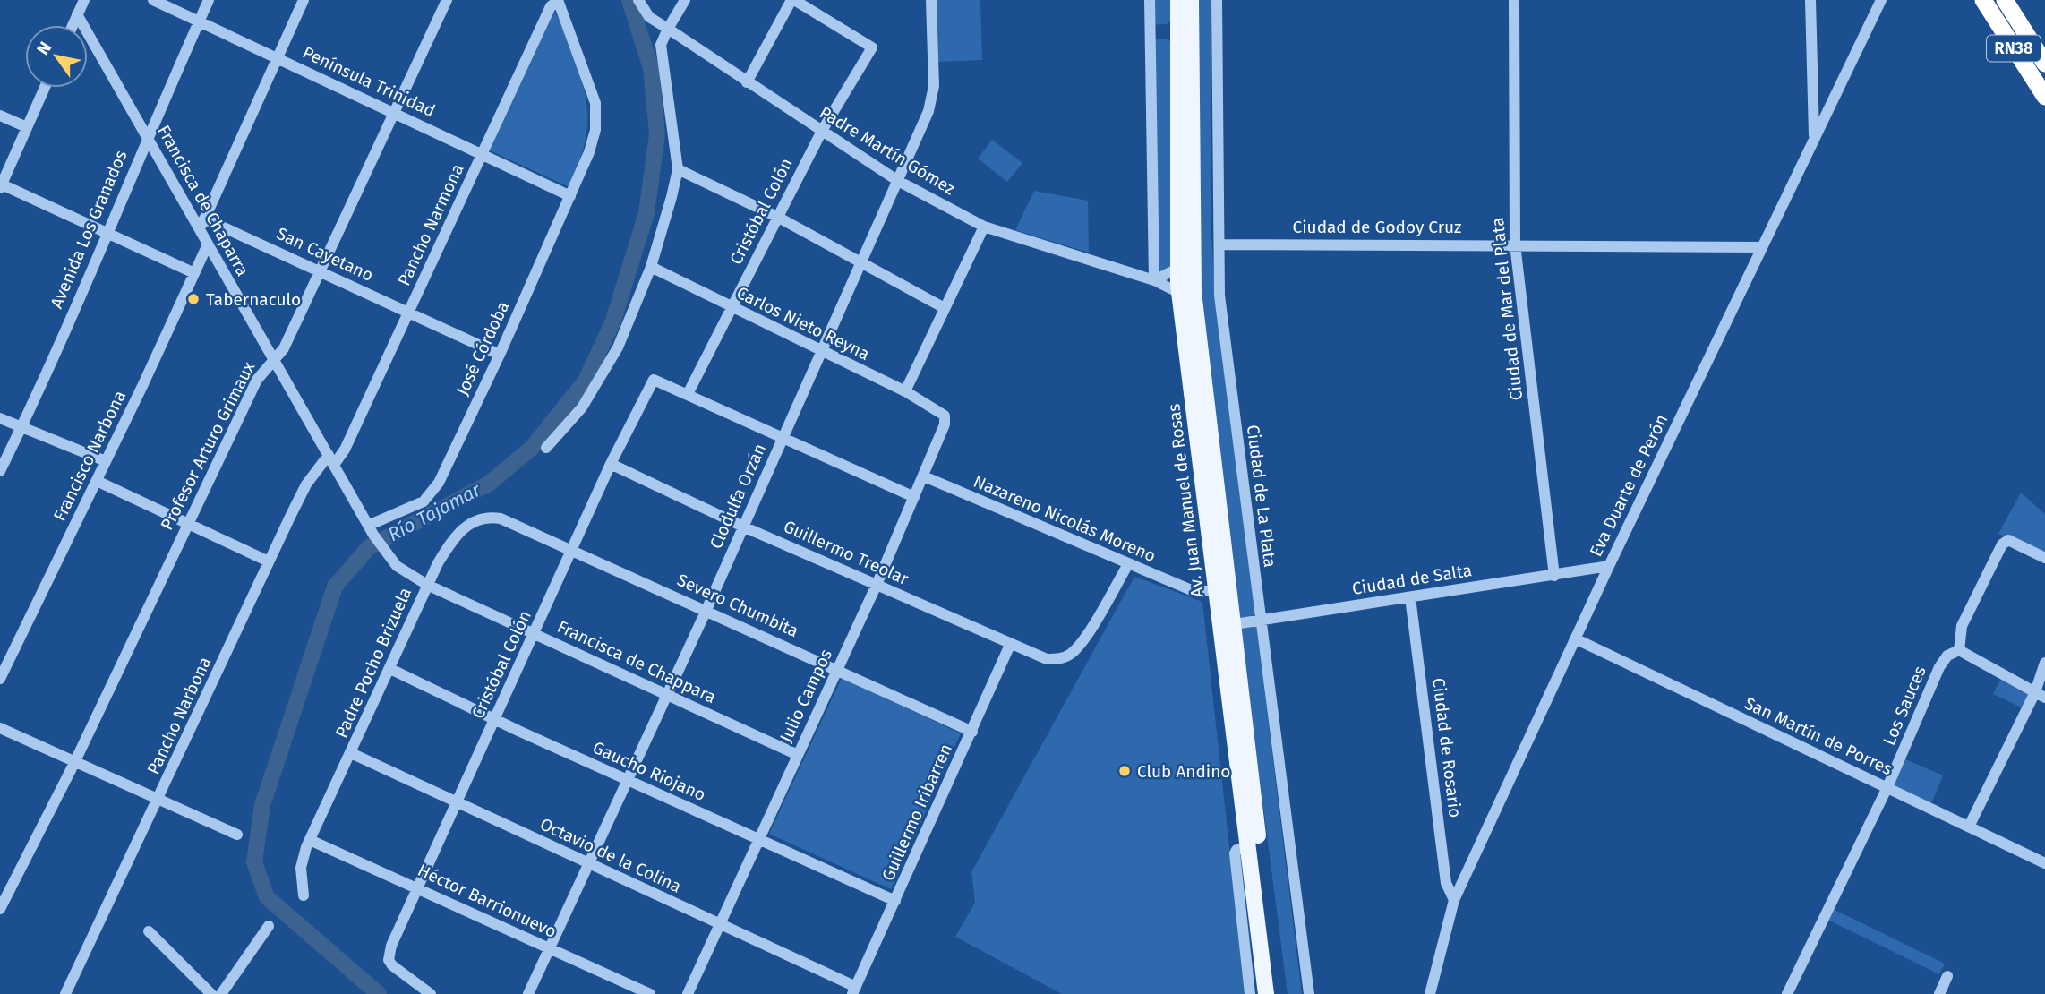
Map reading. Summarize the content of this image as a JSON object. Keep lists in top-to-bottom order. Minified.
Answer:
{"streets":{"highway":["RN38"],"main road":["Av. Juan Manuel de Rosas"],"street":["Península Trinidad","Padre Martín Gómez","Francisca de Chaparra","Cristóbal Colón","Pancho Narmona","Ciudad de Godoy Cruz","Avenida Los Granados","San Cayetano","Ciudad de Mar del Plata","Carlos Nieto Reyna","José Córdoba","Profesor Arturo Grimaux","Francisco Narbona","Eva Duarte de Perón","Clodulfa Orzán","Ciudad de La Plata","Nazareno Nicolás Moreno","Guillermo Treolar","Ciudad de Salta","Severo Chumbita","Francisca de Chappara","Padre Pocho Brizuela","Julio Campos","Los Sauces","Pancho Narbona","San Martín de Porres","Ciudad de Rosario","Gaucho Riojano","Guillermo Iribarren","Octavio de la Colina","Héctor Barrionuevo"]},"crossings":[["Península Trinidad","Pancho Narmona"],["Península Trinidad","Avenida Los Granados"],["Península Trinidad","José Córdoba"],["Península Trinidad","Profesor Arturo Grimaux"],["Padre Martín Gómez","Cristóbal Colón"],["Padre Martín Gómez","Clodulfa Orzán"],["Padre Martín Gómez","Av. Juan Manuel de Rosas"],["Francisca de Chaparra","Pancho Narmona"],["Francisca de Chaparra","Avenida Los Granados"],["Francisca de Chaparra","José Córdoba"],["Francisca de Chaparra","Profesor Arturo Grimaux"],["Francisca de Chaparra","Francisco Narbona"],["Francisca de Chaparra","Francisca de Chappara"],["Francisca de Chaparra","Pancho Narbona"],["Cristóbal Colón","Carlos Nieto Reyna"],["Cristóbal Colón","Guillermo Treolar"],["Cristóbal Colón","Severo Chumbita"],["Cristóbal Colón","Francisca de Chappara"],["Cristóbal Colón","Gaucho Riojano"],["Cristóbal Colón","Octavio de la Colina"],["Cristóbal Colón","Héctor Barrionuevo"],["Pancho Narmona","San Cayetano"],["Pancho Narmona","José Córdoba"],["Pancho Narmona","Pancho Narbona"],["Ciudad de Godoy Cruz","Ciudad de Mar del Plata"],["Ciudad de Godoy Cruz","Eva Duarte de Perón"],["Ciudad de Godoy Cruz","Ciudad de La Plata"],["San Cayetano","José Córdoba"],["San Cayetano","Profesor Arturo Grimaux"],["Ciudad de Mar del Plata","Ciudad de Salta"],["Carlos Nieto Reyna","Clodulfa Orzán"],["Carlos Nieto Reyna","Julio Campos"],["José Córdoba","Francisca de Chappara"],["Eva Duarte de Perón","Ciudad de Salta"],["Eva Duarte de Perón","San Martín de Porres"],["Eva Duarte de Perón","Ciudad de Rosario"],["Clodulfa Orzán","Guillermo Treolar"],["Clodulfa Orzán","Severo Chumbita"],["Clodulfa Orzán","Francisca de Chappara"],["Clodulfa Orzán","Gaucho Riojano"],["Clodulfa Orzán","Octavio de la Colina"],["Clodulfa Orzán","Héctor Barrionuevo"],["Ciudad de La Plata","Ciudad de Salta"],["Av. Juan Manuel de Rosas","Nazareno Nicolás Moreno"],["Av. Juan Manuel de Rosas","Ciudad de Salta"],["Nazareno Nicolás Moreno","Guillermo Treolar"],["Nazareno Nicolás Moreno","Julio Campos"],["Guillermo Treolar","Julio Campos"],["Guillermo Treolar","Guillermo Iribarren"],["Ciudad de Salta","Ciudad de Rosario"],["Severo Chumbita","Padre Pocho Brizuela"],["Severo Chumbita","Julio Campos"],["Severo Chumbita","Guillermo Iribarren"],["Francisca de Chappara","Padre Pocho Brizuela"],["Francisca de Chappara","Julio Campos"],["Padre Pocho Brizuela","Gaucho Riojano"],["Padre Pocho Brizuela","Octavio de la Colina"],["Padre Pocho Brizuela","Héctor Barrionuevo"],["Julio Campos","Gaucho Riojano"],["Julio Campos","Octavio de la Colina"],["Los Sauces","San Martín de Porres"],["Gaucho Riojano","Guillermo Iribarren"],["Guillermo Iribarren","Octavio de la Colina"]],"water":["Río Tajamar"],"places":["Tabernaculo","Club Andino"],"north":"top left"}
